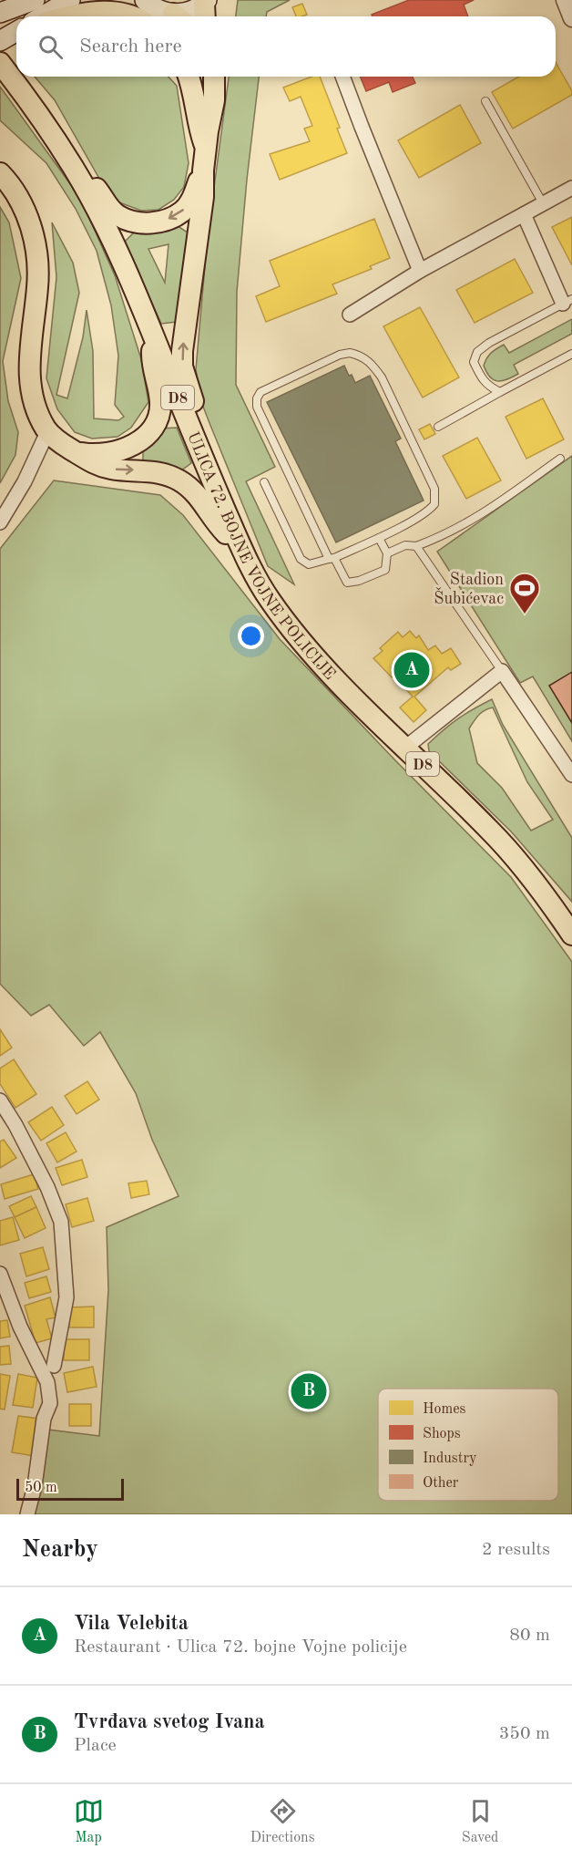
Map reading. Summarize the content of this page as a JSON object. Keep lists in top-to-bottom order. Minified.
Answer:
{"streets":{"main road":["D8","ULICA 72. BOJNE VOJNE POLICIJE"]},"places":{"sports":["Stadion Šubićevac"]},"legend":["Homes","Shops","Industry","Other"],"scale_bar":"50 m","page":{"search":"Search here","pins":["A","B"],"scale":"50 m","heading":["Nearby","2 results"],"list":[{"mark":"A","name":"Vila Velebita","note":"Restaurant · Ulica 72. bojne Vojne policije","value":"80 m"},{"mark":"B","name":"Tvrđava svetog Ivana","note":"Place","value":"350 m"}],"nav":["Map","Directions","Saved"]}}
